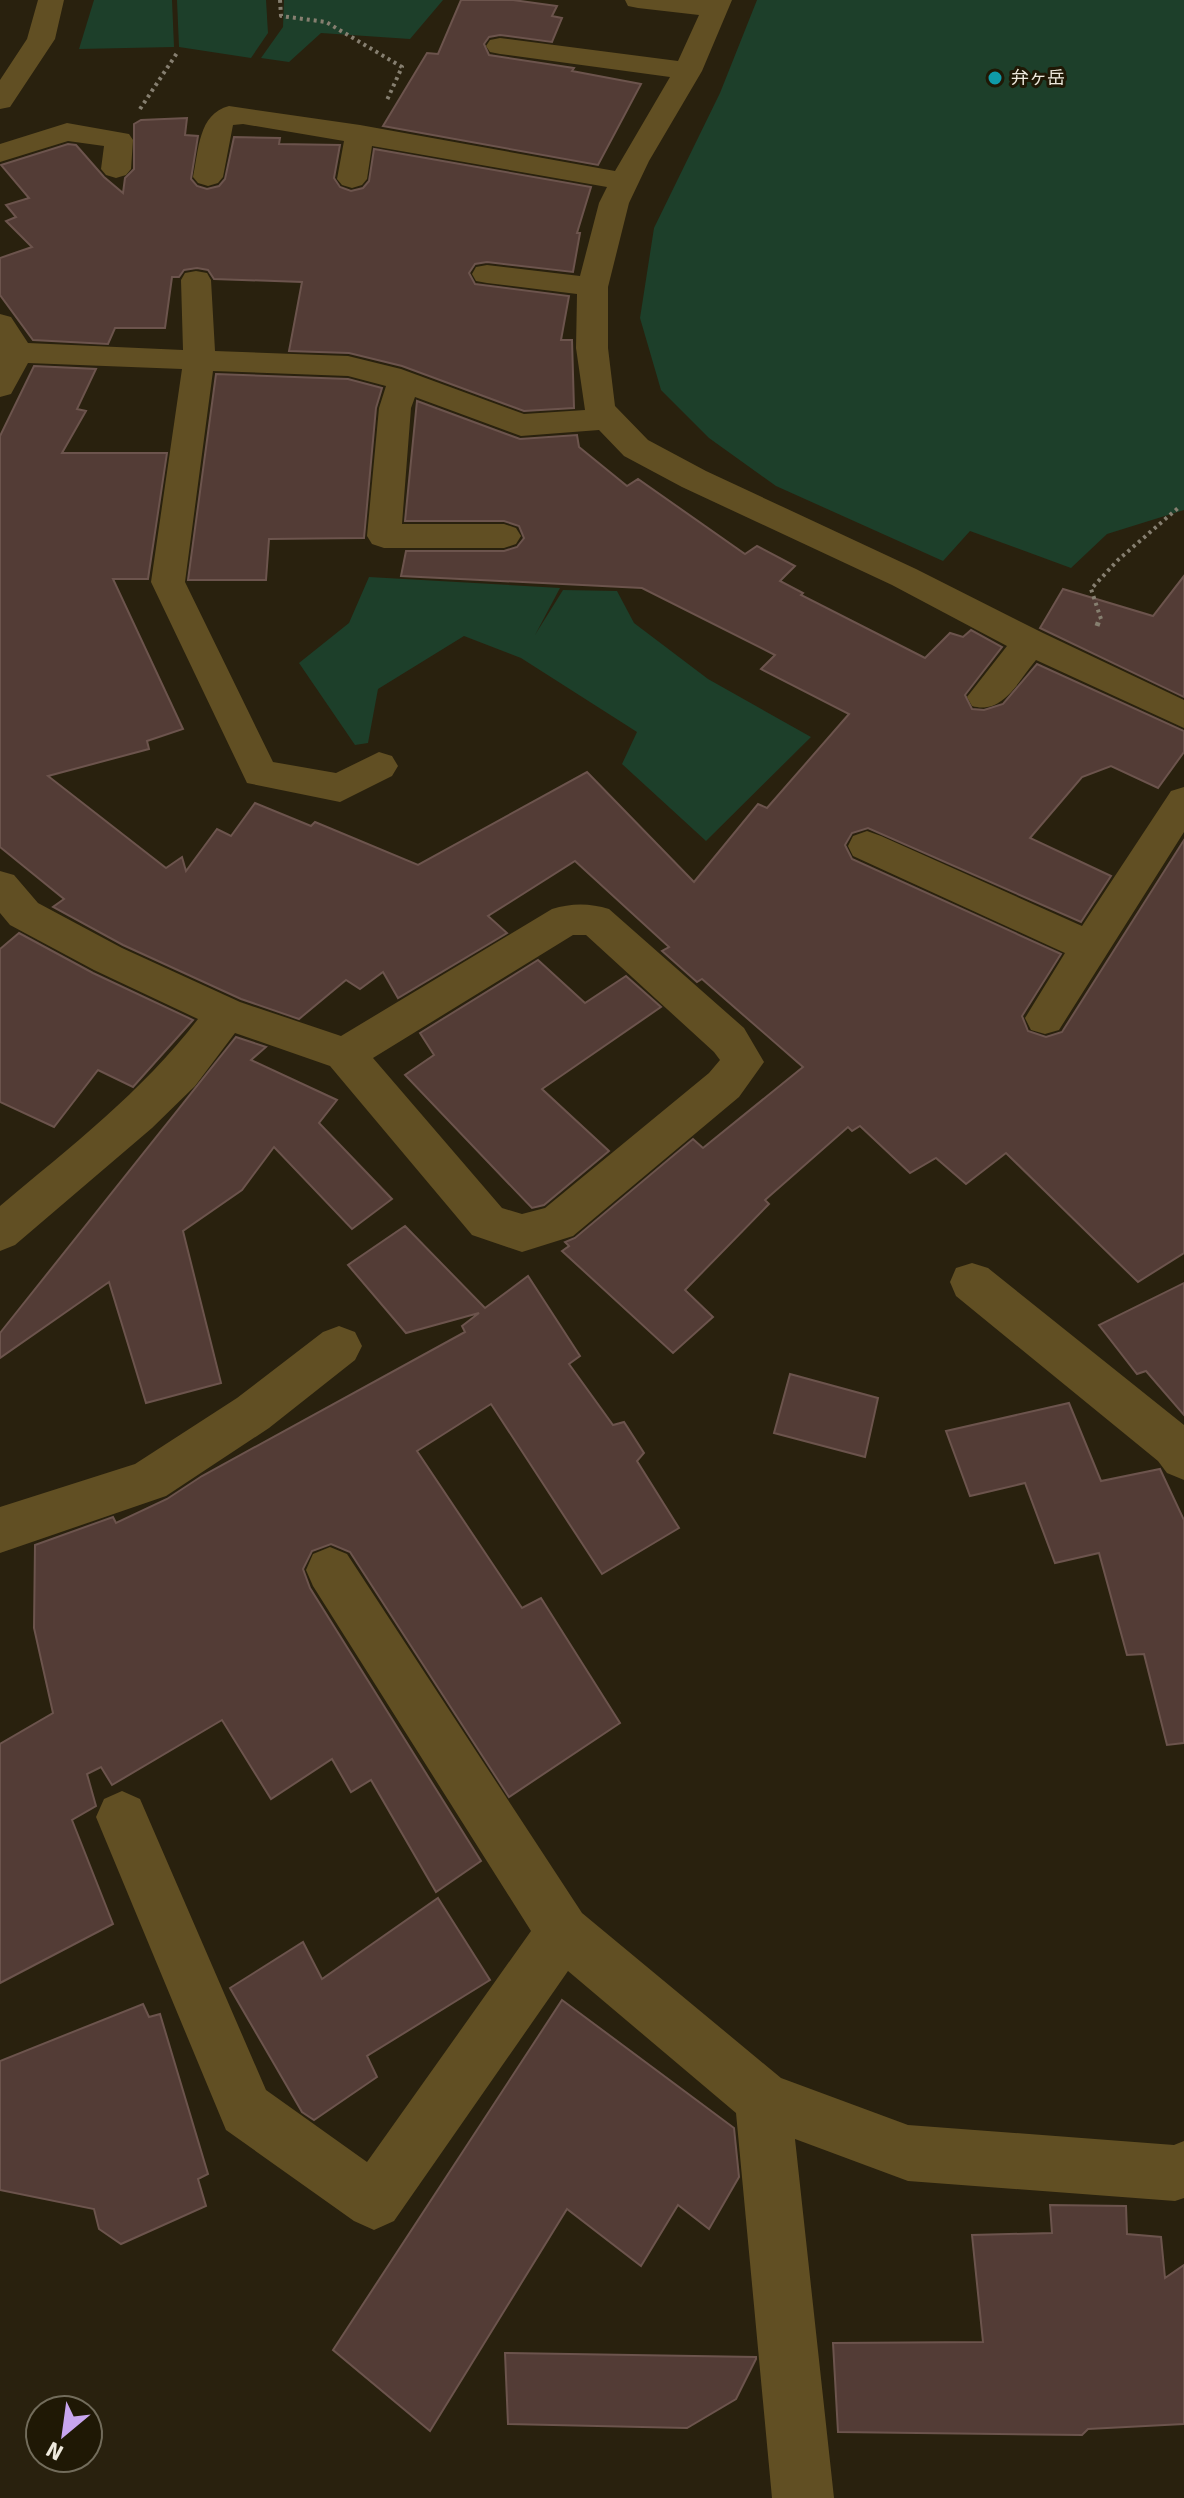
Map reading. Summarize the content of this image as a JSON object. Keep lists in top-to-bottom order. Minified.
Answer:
{"places":["弁ヶ岳"],"north":"bottom left"}
